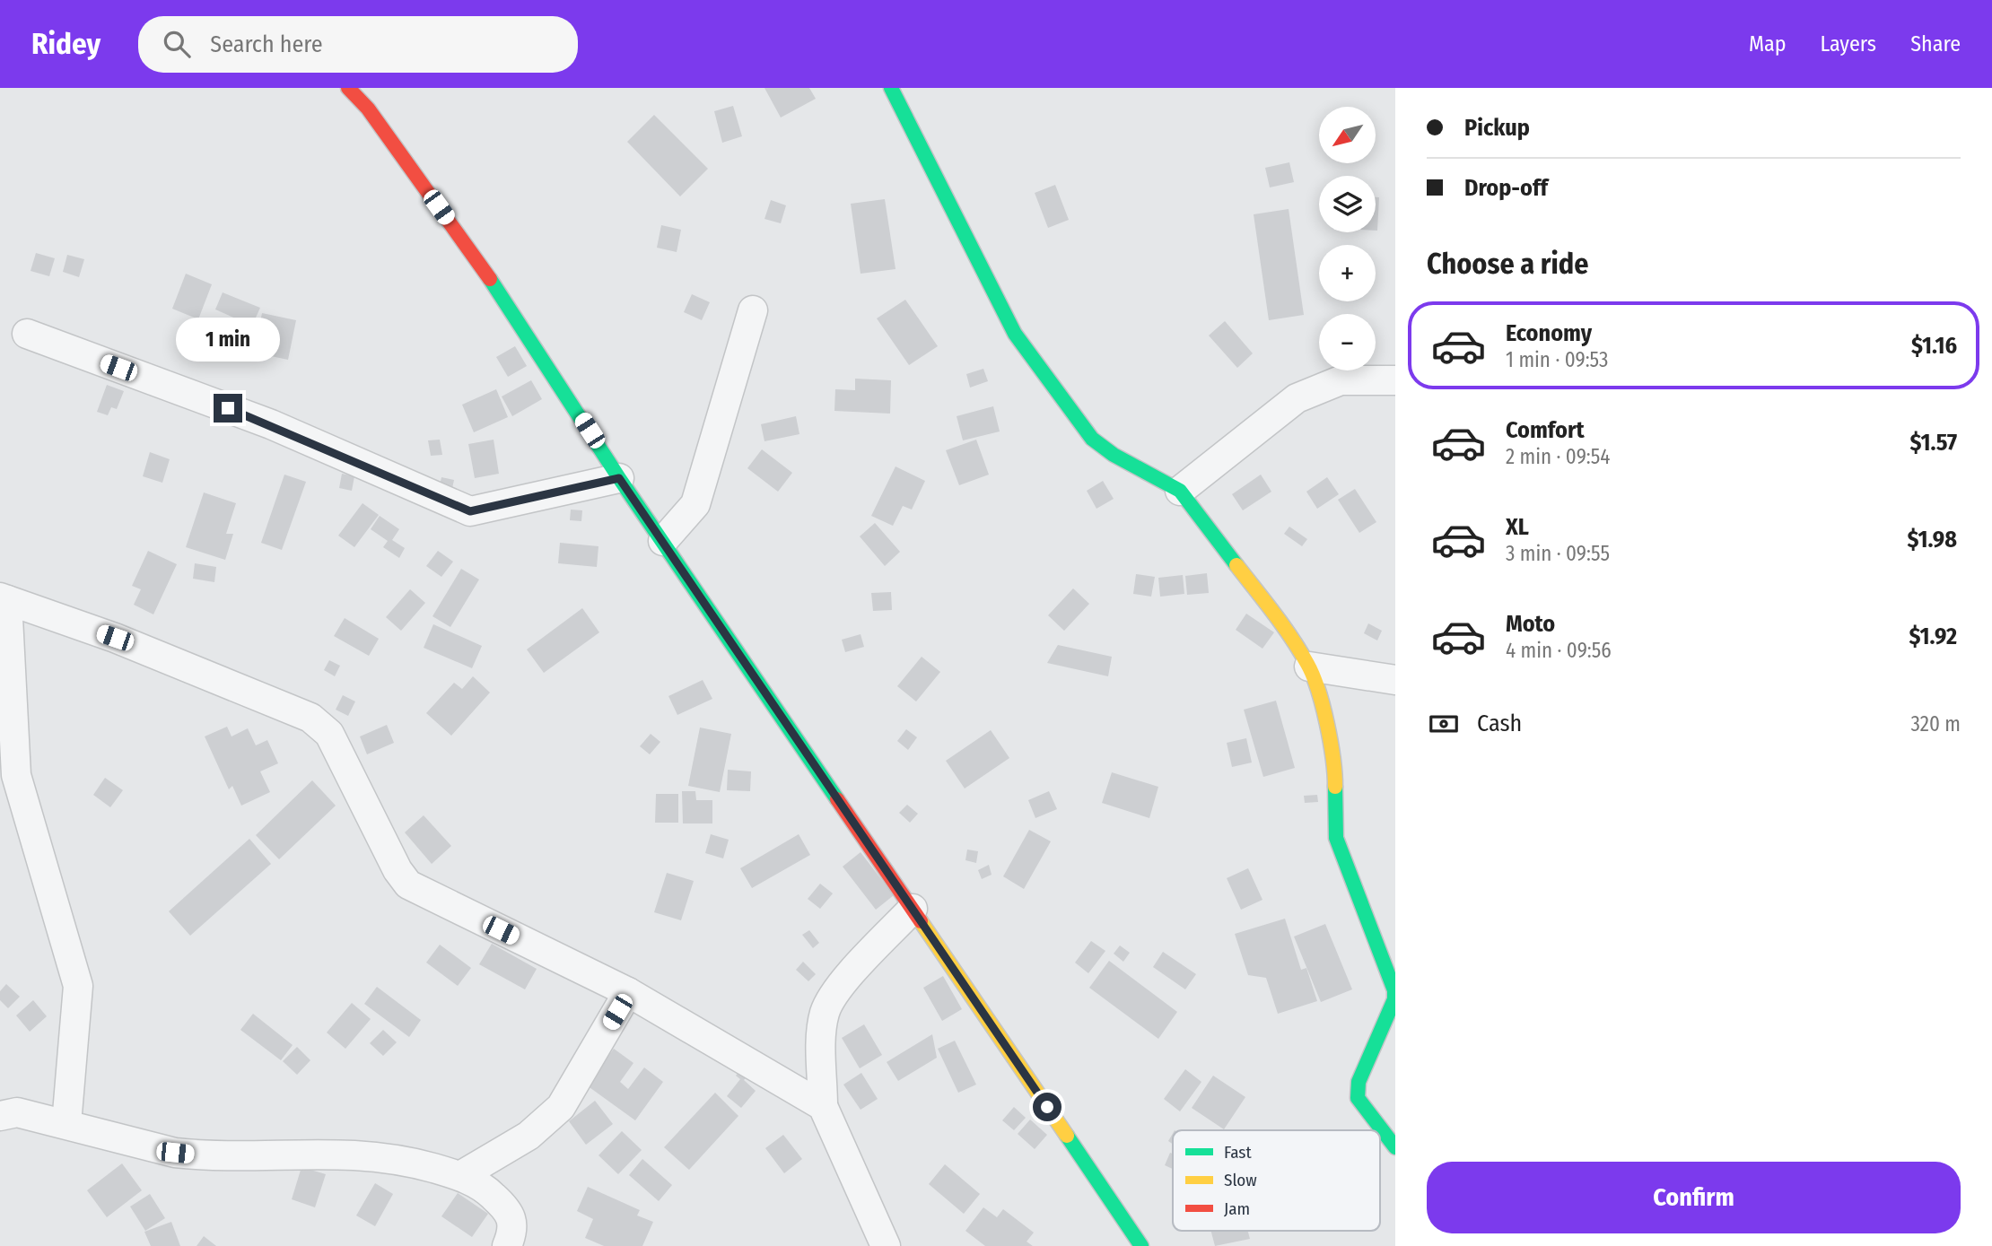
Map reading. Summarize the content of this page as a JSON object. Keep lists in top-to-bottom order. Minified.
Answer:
{"legend":["Fast","Slow","Jam"],"north":"bottom left","page":{"header":"Ridey","search":"Search here","nav":["Map","Layers","Share"],"banner":["Pickup","Drop-off"],"map_buttons":["+","−"],"heading":"Choose a ride","list":[{"name":"Economy","note":"1 min · 09:53","value":"$1.16"},{"name":"Comfort","note":"2 min · 09:54","value":"$1.57"},{"name":"XL","note":"3 min · 09:55","value":"$1.98"},{"name":"Moto","note":"4 min · 09:56","value":"$1.92"}],"bubble":"1 min","pay":["Cash","320 m"],"buttons":"Confirm"}}
